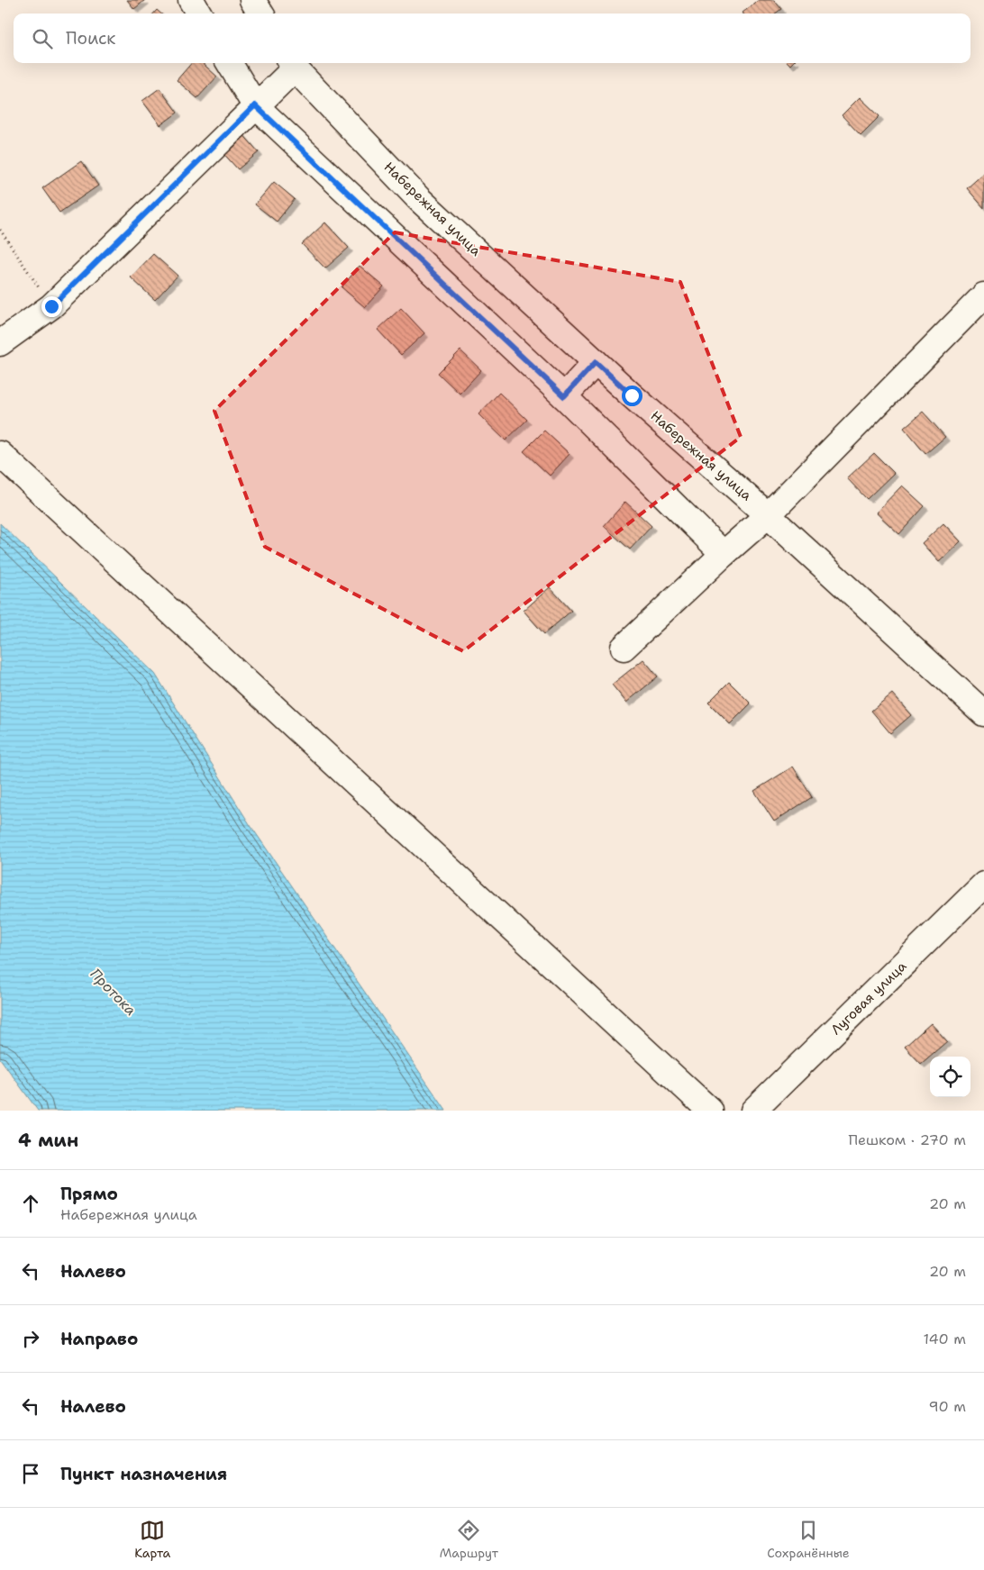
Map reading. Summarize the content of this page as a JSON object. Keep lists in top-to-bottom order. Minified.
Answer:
{"streets":{"street":["Набережная улица","Луговая улица"]},"water":["Протока"],"page":{"search":"Поиск","heading":["4 мин","Пешком · 270 m"],"list":[["Прямо","Набережная улица","20 m"],["Налево","20 m"],["Направо","140 m"],["Налево","90 m"],"Пункт назначения"],"nav":["Карта","Маршрут","Сохранённые"]}}
